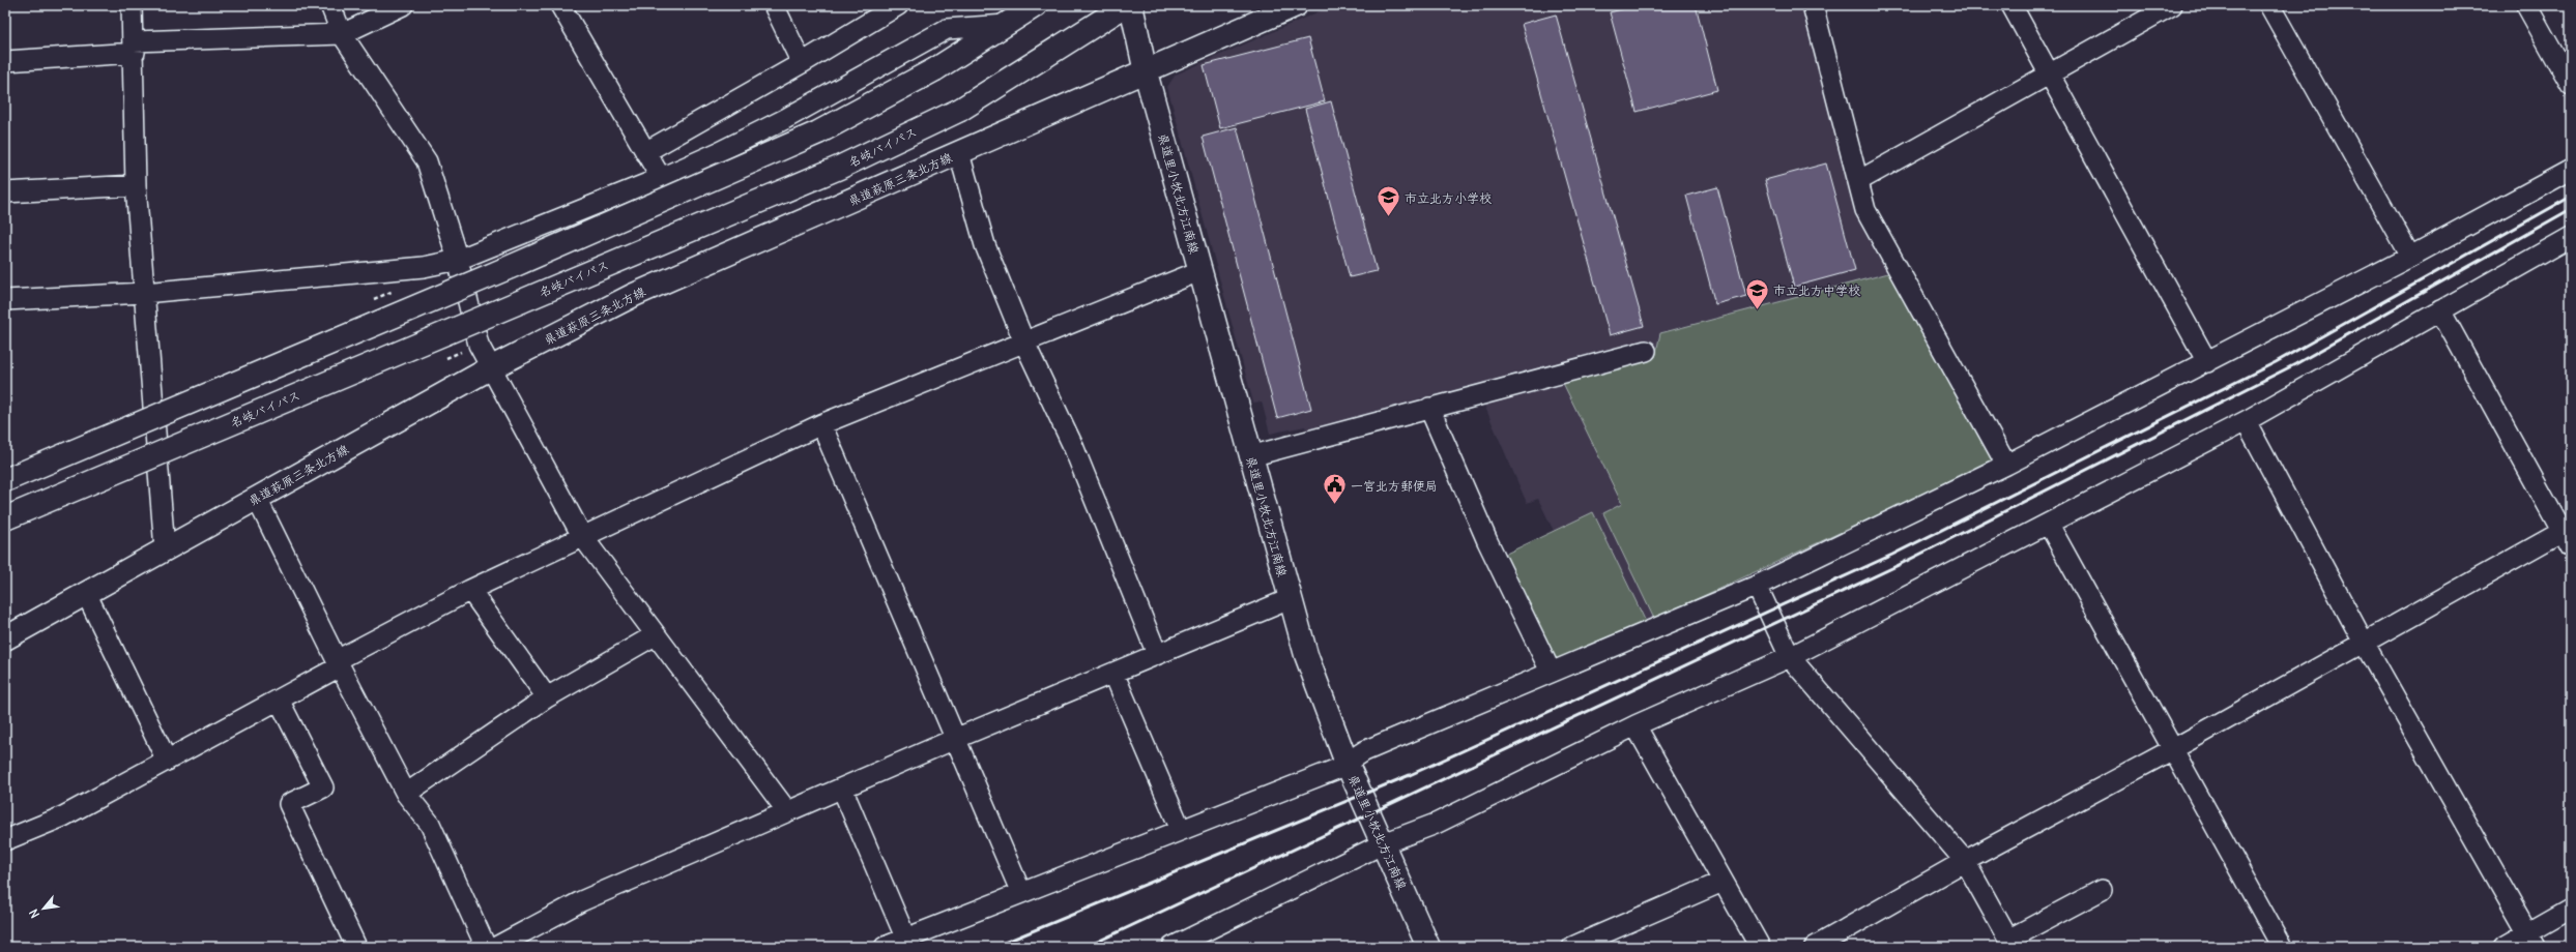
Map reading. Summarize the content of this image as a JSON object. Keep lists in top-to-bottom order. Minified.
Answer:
{"streets":{"main road":["名岐バイパス","県道萩原三条北方線","県道里小牧北方江南線"]},"crossings":[["県道萩原三条北方線","県道里小牧北方江南線"]],"places":{"school or university":["市立北方小学校","市立北方中学校"],"public building":["一宮北方郵便局"]},"north":"bottom left"}
